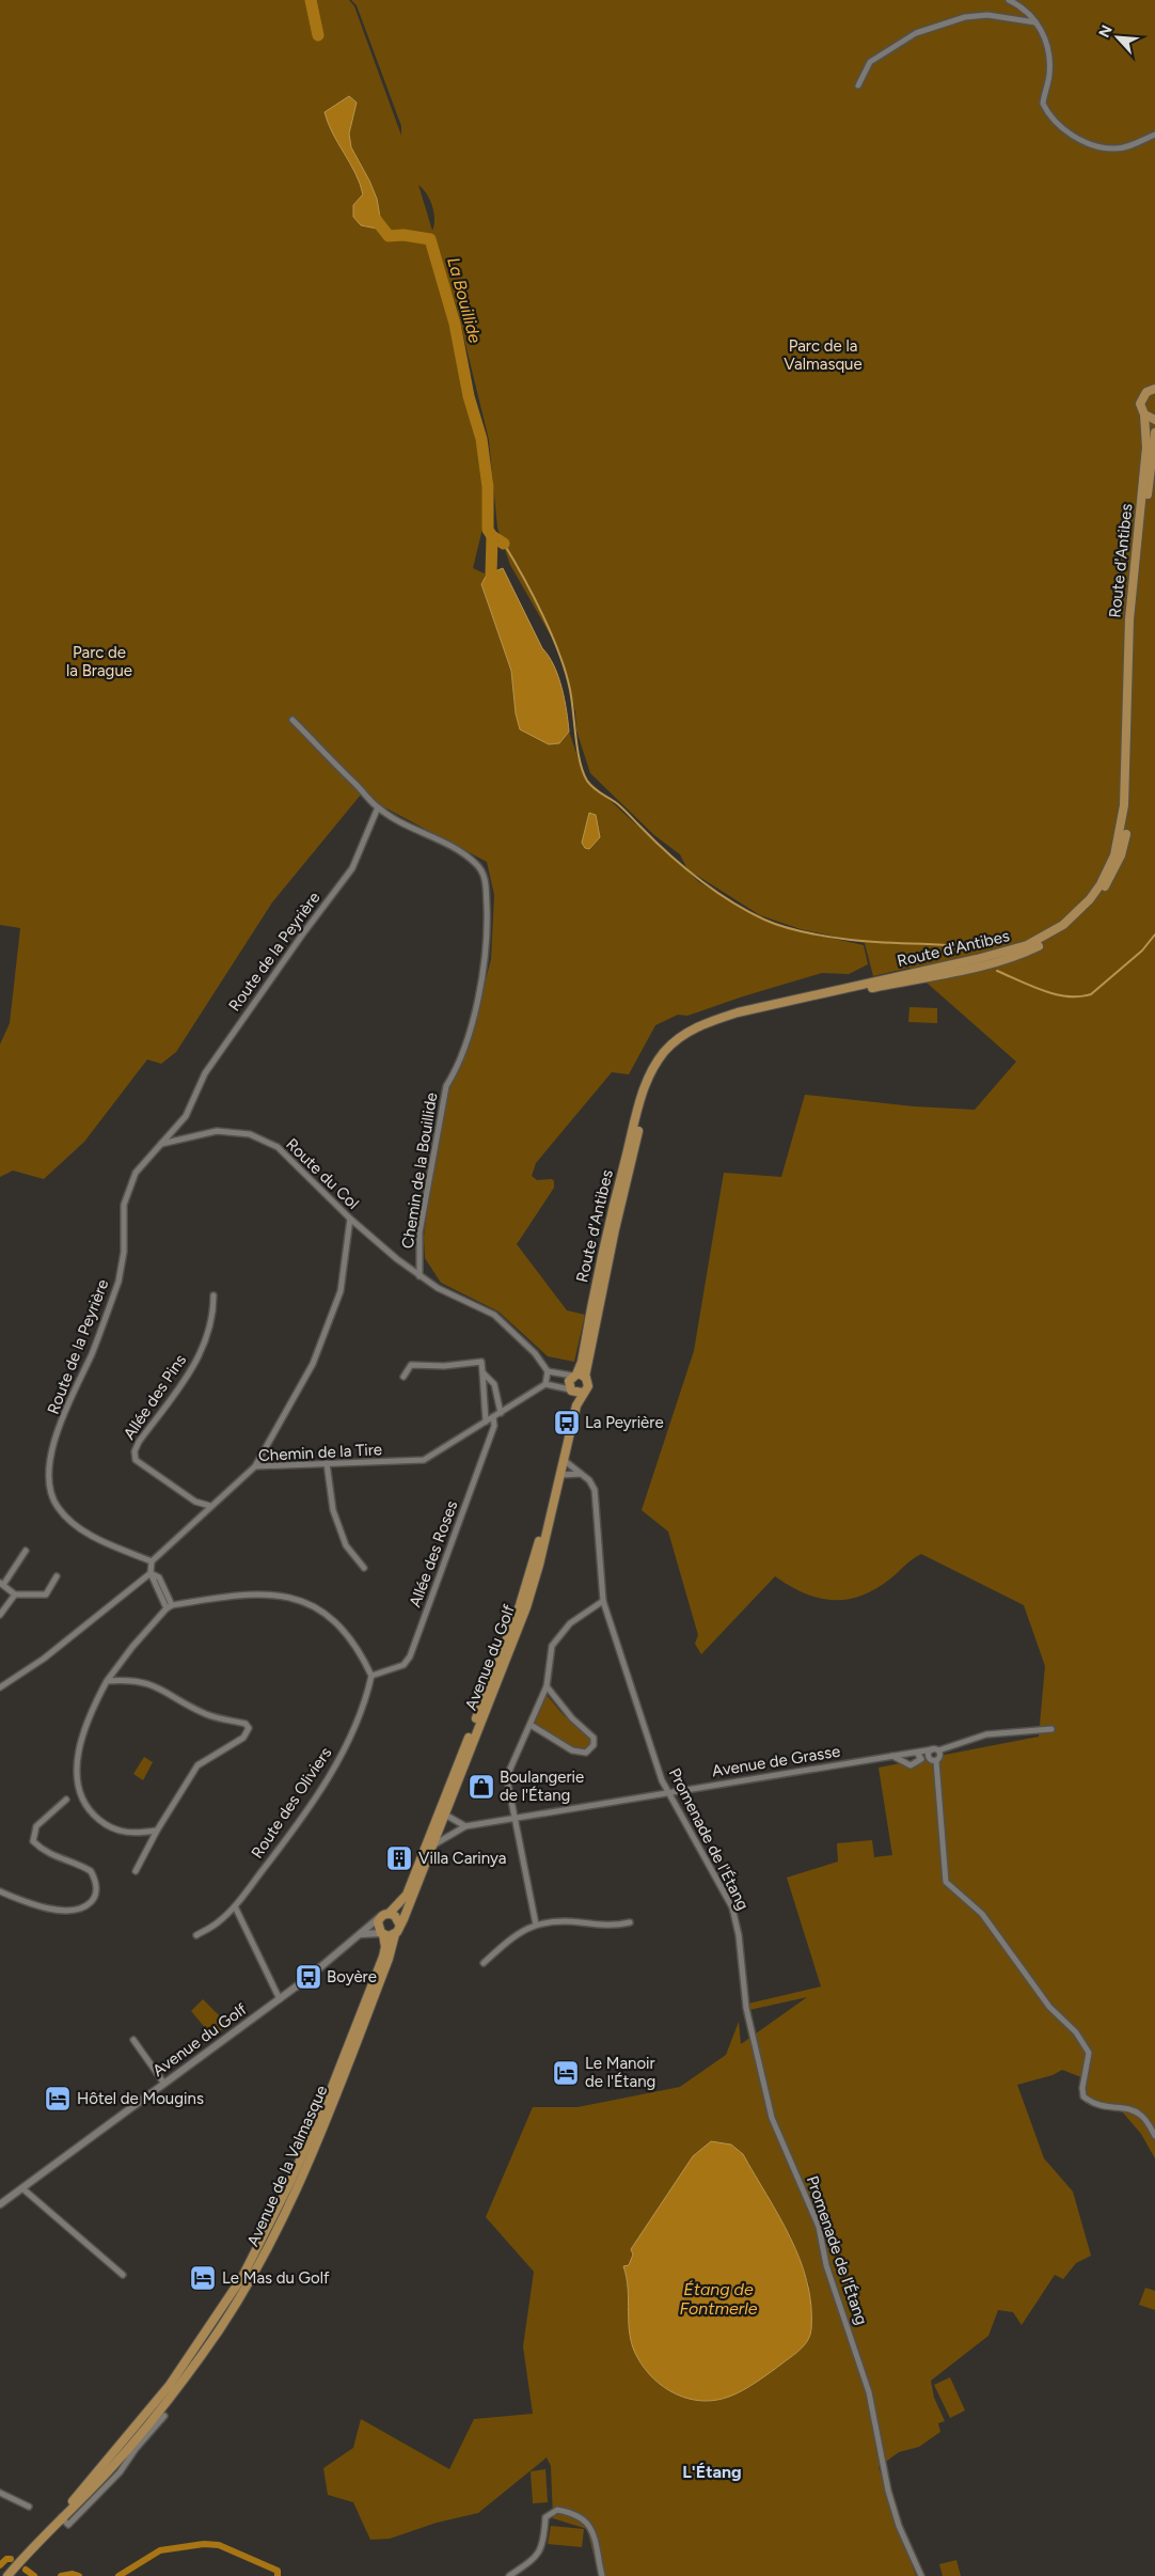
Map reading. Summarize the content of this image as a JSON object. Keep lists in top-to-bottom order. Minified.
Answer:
{"streets":{"main road":["Route d'Antibes","Avenue du Golf","Avenue de la Valmasque"],"street":["Route de la Peyrière","Chemin de la Bouillide","Route du Col","Allée des Pins","Chemin de la Tire","Allée des Roses","Avenue de Grasse","Route des Oliviers","Promenade de l'Étang"]},"crossings":[["Route de la Peyrière","Chemin de la Bouillide"],["Route de la Peyrière","Route du Col"],["Route de la Peyrière","Chemin de la Tire"],["Chemin de la Bouillide","Route du Col"],["Allée des Pins","Chemin de la Tire"],["Chemin de la Tire","Allée des Roses"],["Allée des Roses","Route des Oliviers"],["Avenue du Golf","Avenue de Grasse"],["Avenue du Golf","Promenade de l'Étang"],["Avenue du Golf","Avenue de la Valmasque"],["Avenue de Grasse","Promenade de l'Étang"]],"districts":["L'Étang"],"water":["La Bouillide","Étang de Fontmerle"],"parks":["Parc de la Valmasque","Parc de la Brague"],"places":{"bus stop":["La Peyrière","Boyère"],"shop":["Boulangerie de l'Étang"],"building":["Villa Carinya"],"hotel":["Le Manoir de l'Étang","Hôtel de Mougins","Le Mas du Golf"]},"north":"top left"}
